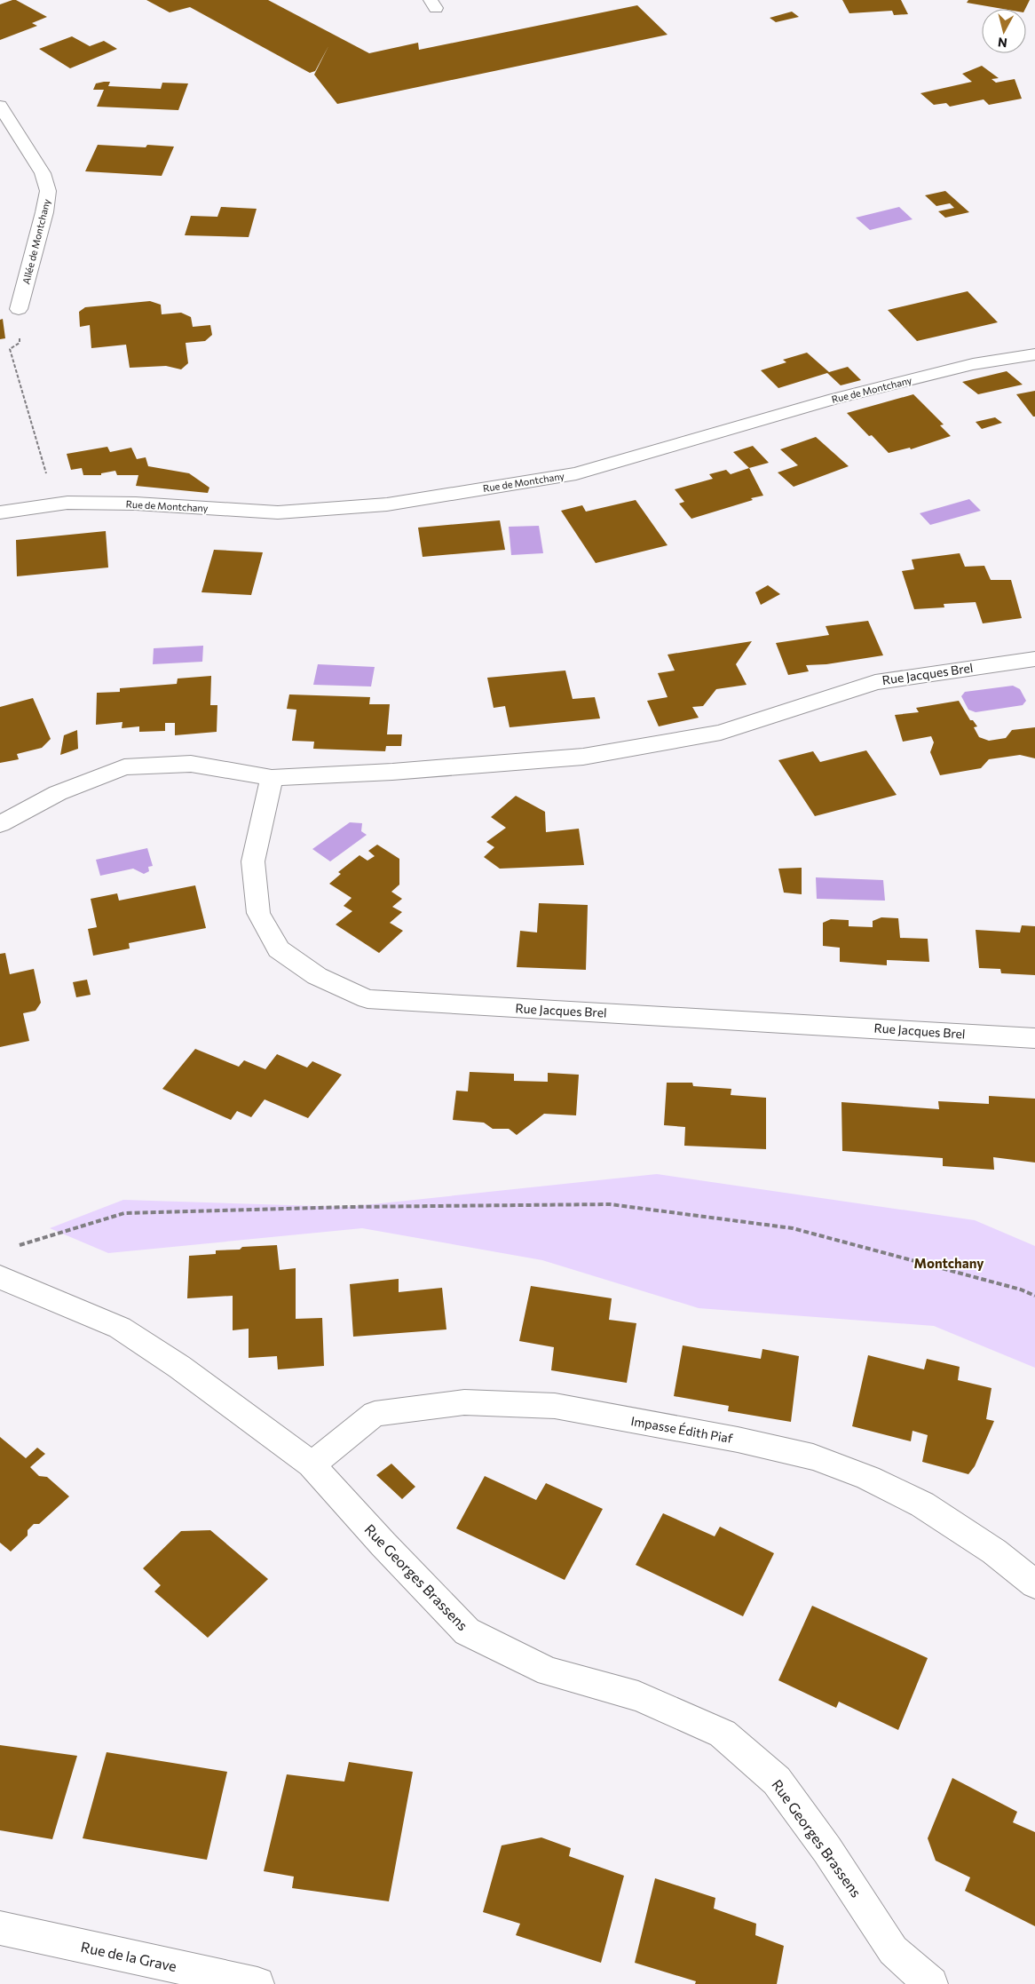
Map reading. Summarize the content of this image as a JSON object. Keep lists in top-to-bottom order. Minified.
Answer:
{"streets":{"street":["Allée de Montchany","Rue de Montchany","Rue Jacques Brel","Impasse Édith Piaf","Rue Georges Brassens","Rue de la Grave"]},"crossings":[["Impasse Édith Piaf","Rue Georges Brassens"]],"districts":["Montchany"],"north":"bottom"}
